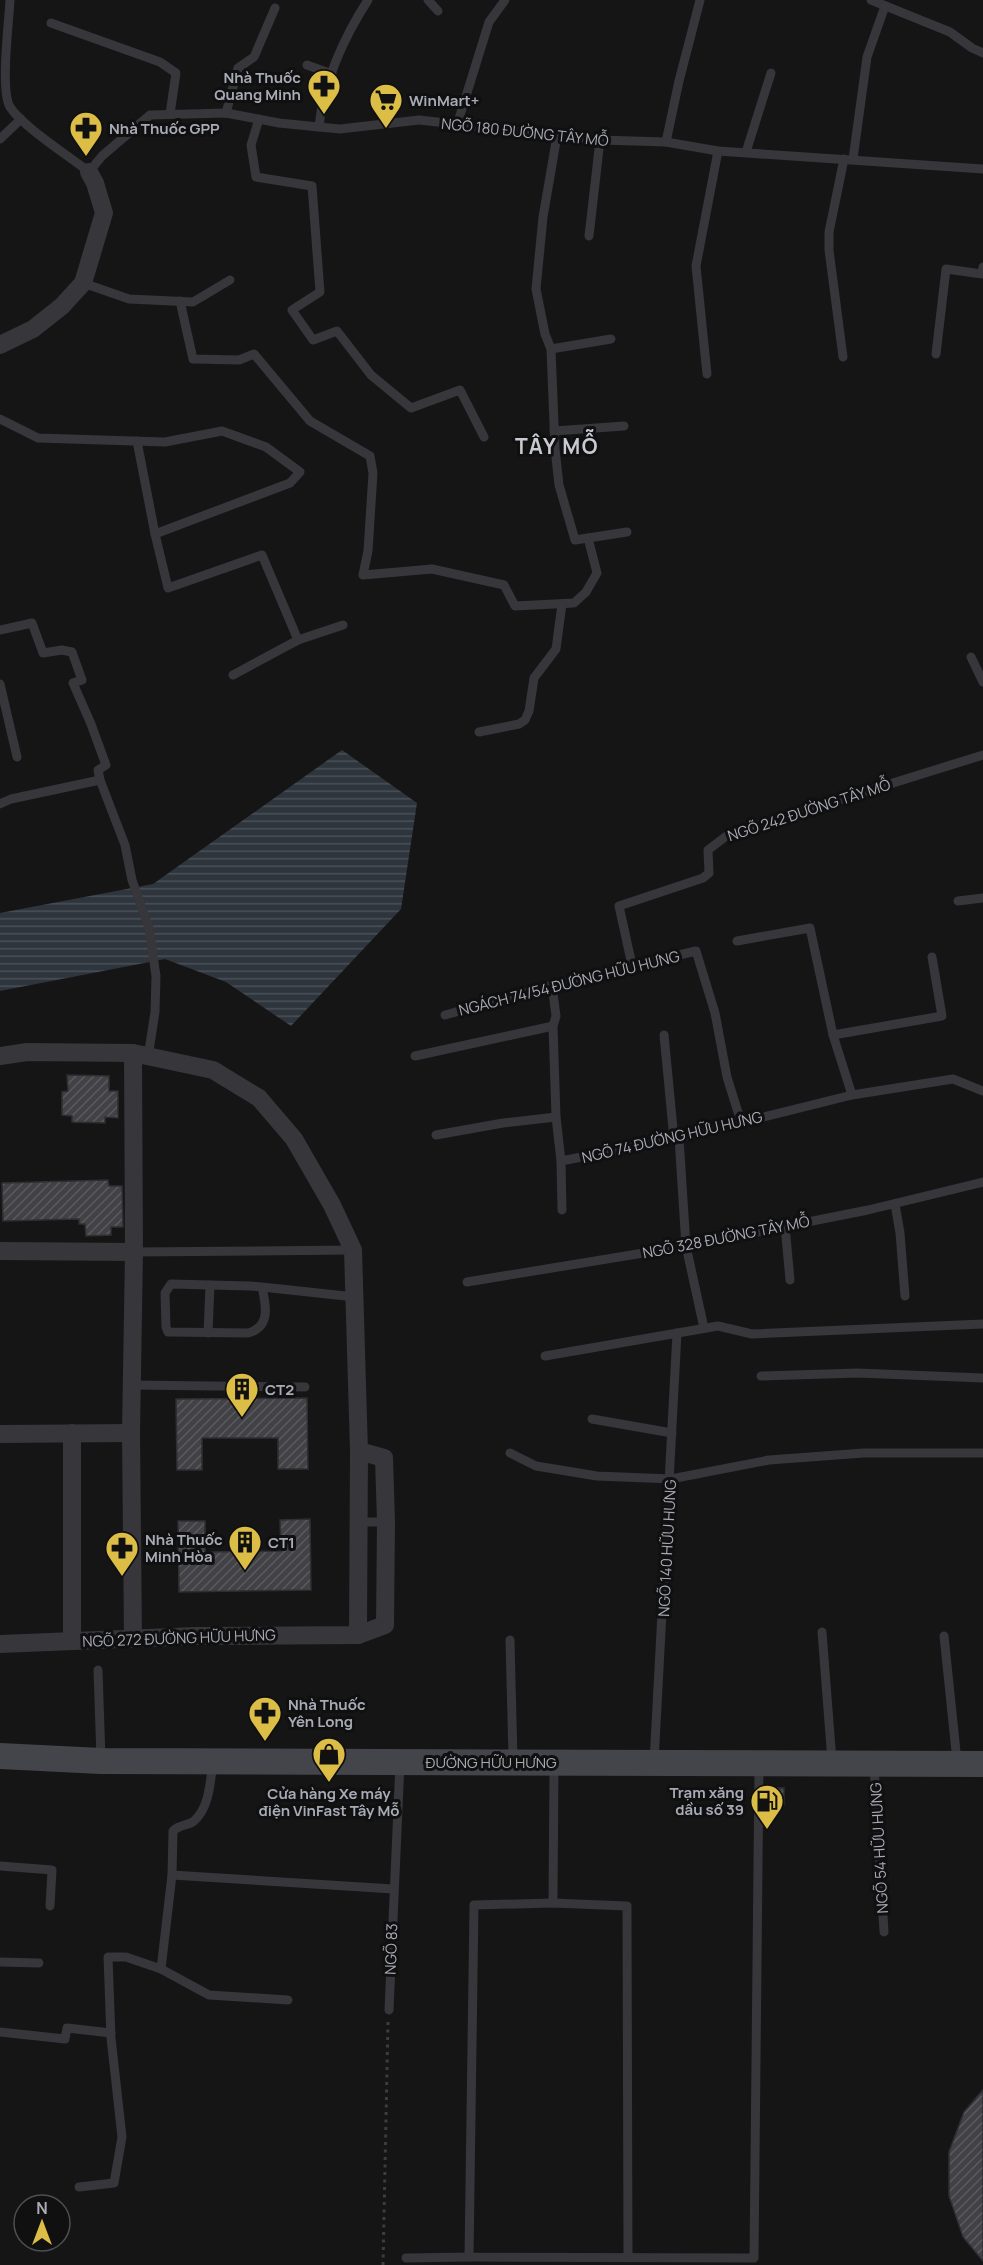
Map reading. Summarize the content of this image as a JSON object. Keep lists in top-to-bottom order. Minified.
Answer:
{"streets":{"main road":["ĐƯỜNG HỮU HƯNG"],"street":["NGÕ 272 ĐƯỜNG HỮU HƯNG"],"lane":["NGÕ 180 ĐƯỜNG TÂY MỖ","NGÕ 242 ĐƯỜNG TÂY MỖ","NGÁCH 74/54 ĐƯỜNG HỮU HƯNG","NGÕ 74 ĐƯỜNG HỮU HƯNG","NGÕ 328 ĐƯỜNG TÂY MỖ","NGÕ 140 HỮU HƯNG","NGÕ 54 HỮU HƯNG","NGÕ 83"]},"crossings":[["NGÕ 242 ĐƯỜNG TÂY MỖ","NGÁCH 74/54 ĐƯỜNG HỮU HƯNG"],["NGÁCH 74/54 ĐƯỜNG HỮU HƯNG","NGÕ 74 ĐƯỜNG HỮU HƯNG"],["NGÕ 140 HỮU HƯNG","ĐƯỜNG HỮU HƯNG"],["ĐƯỜNG HỮU HƯNG","NGÕ 54 HỮU HƯNG"],["ĐƯỜNG HỮU HƯNG","NGÕ 83"]],"districts":["TÂY MỖ"],"places":{"pharmacy":["Nhà Thuốc Quang Minh","Nhà Thuốc GPP","Nhà Thuốc Minh Hòa","Nhà Thuốc Yên Long"],"supermarket":["WinMart+"],"building":["CT2","CT1"],"shop":["Cửa hàng Xe máy điện VinFast Tây Mỗ"],"fuel station":["Trạm xăng dầu số 39"]},"north":"top"}
